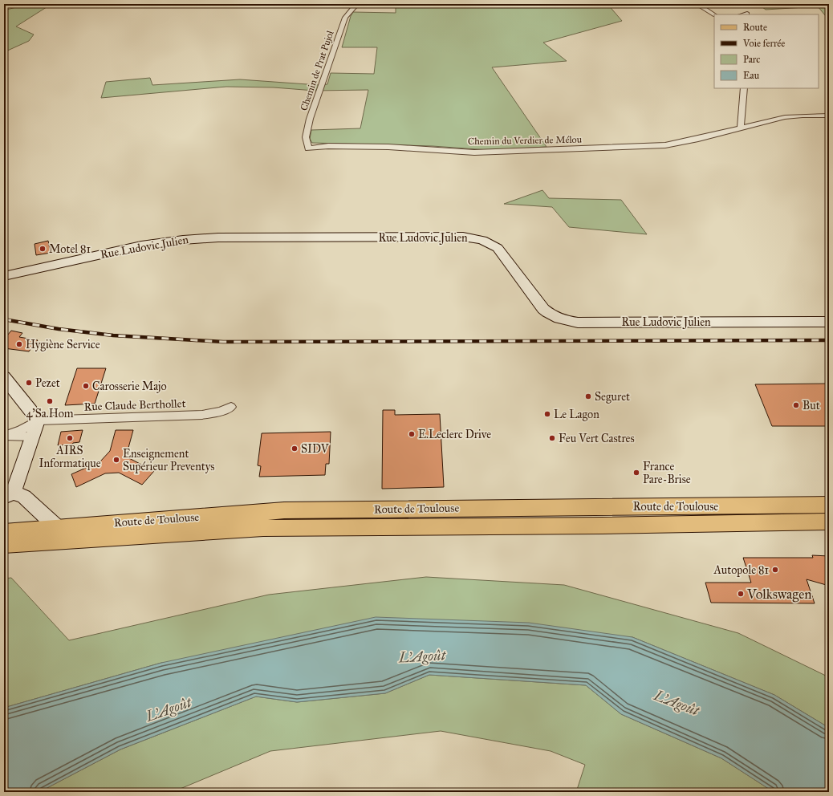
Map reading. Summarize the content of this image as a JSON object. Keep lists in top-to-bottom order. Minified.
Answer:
{"streets":{"main road":["Rue Ludovic Julien","Route de Toulouse"],"street":["Chemin de Prat Pujol","Chemin du Verdier de Mélou","Rue Claude Berthollet"]},"crossings":[["Chemin de Prat Pujol","Chemin du Verdier de Mélou"]],"water":["L'Agoût"],"places":["Motel 81","Hygiène Service","Pezet","Carosserie Majo","Seguret","4'Sa.Hom","But","Le Lagon","E.Leclerc Drive","AIRS Informatique","Feu Vert Castres","SIDV","Enseignement Supérieur Preventys","France Pare-Brise","Autopole 81","Volkswagen"],"legend":["Route","Voie ferrée","Parc","Eau"]}
